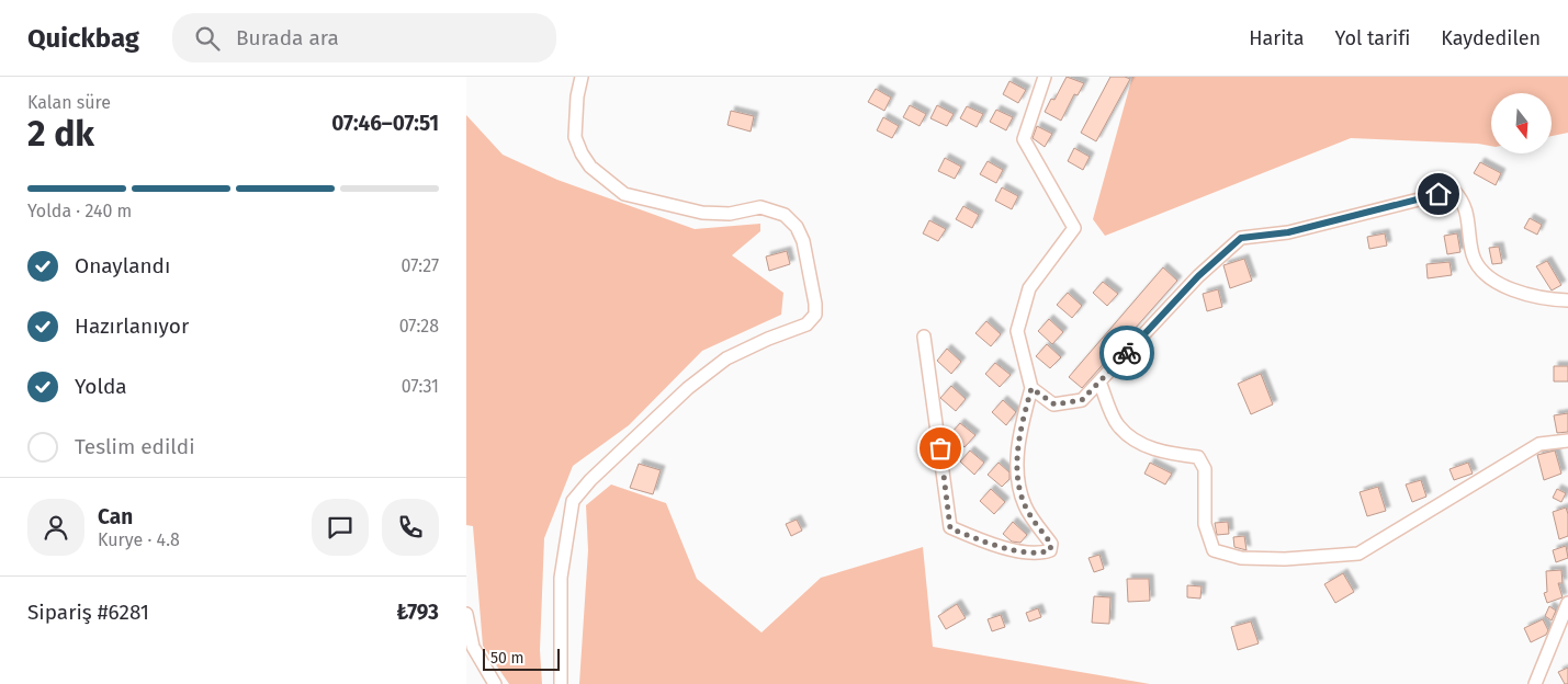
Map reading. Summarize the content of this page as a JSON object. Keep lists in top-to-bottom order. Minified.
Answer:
{"scale_bar":"50 m","north":"bottom","page":{"header":"Quickbag","search":"Burada ara","nav":["Harita","Yol tarifi","Kaydedilen"],"heading":["2 dk","Kalan süre","07:46–07:51"],"panel":["Can","Kurye · 4.8","Sipariş #6281","₺793"],"bar":"Yolda · 240 m","list":[["Onaylandı","07:27"],["Hazırlanıyor","07:28"],["Yolda","07:31"],"Teslim edildi"],"scale":"50 m"}}
